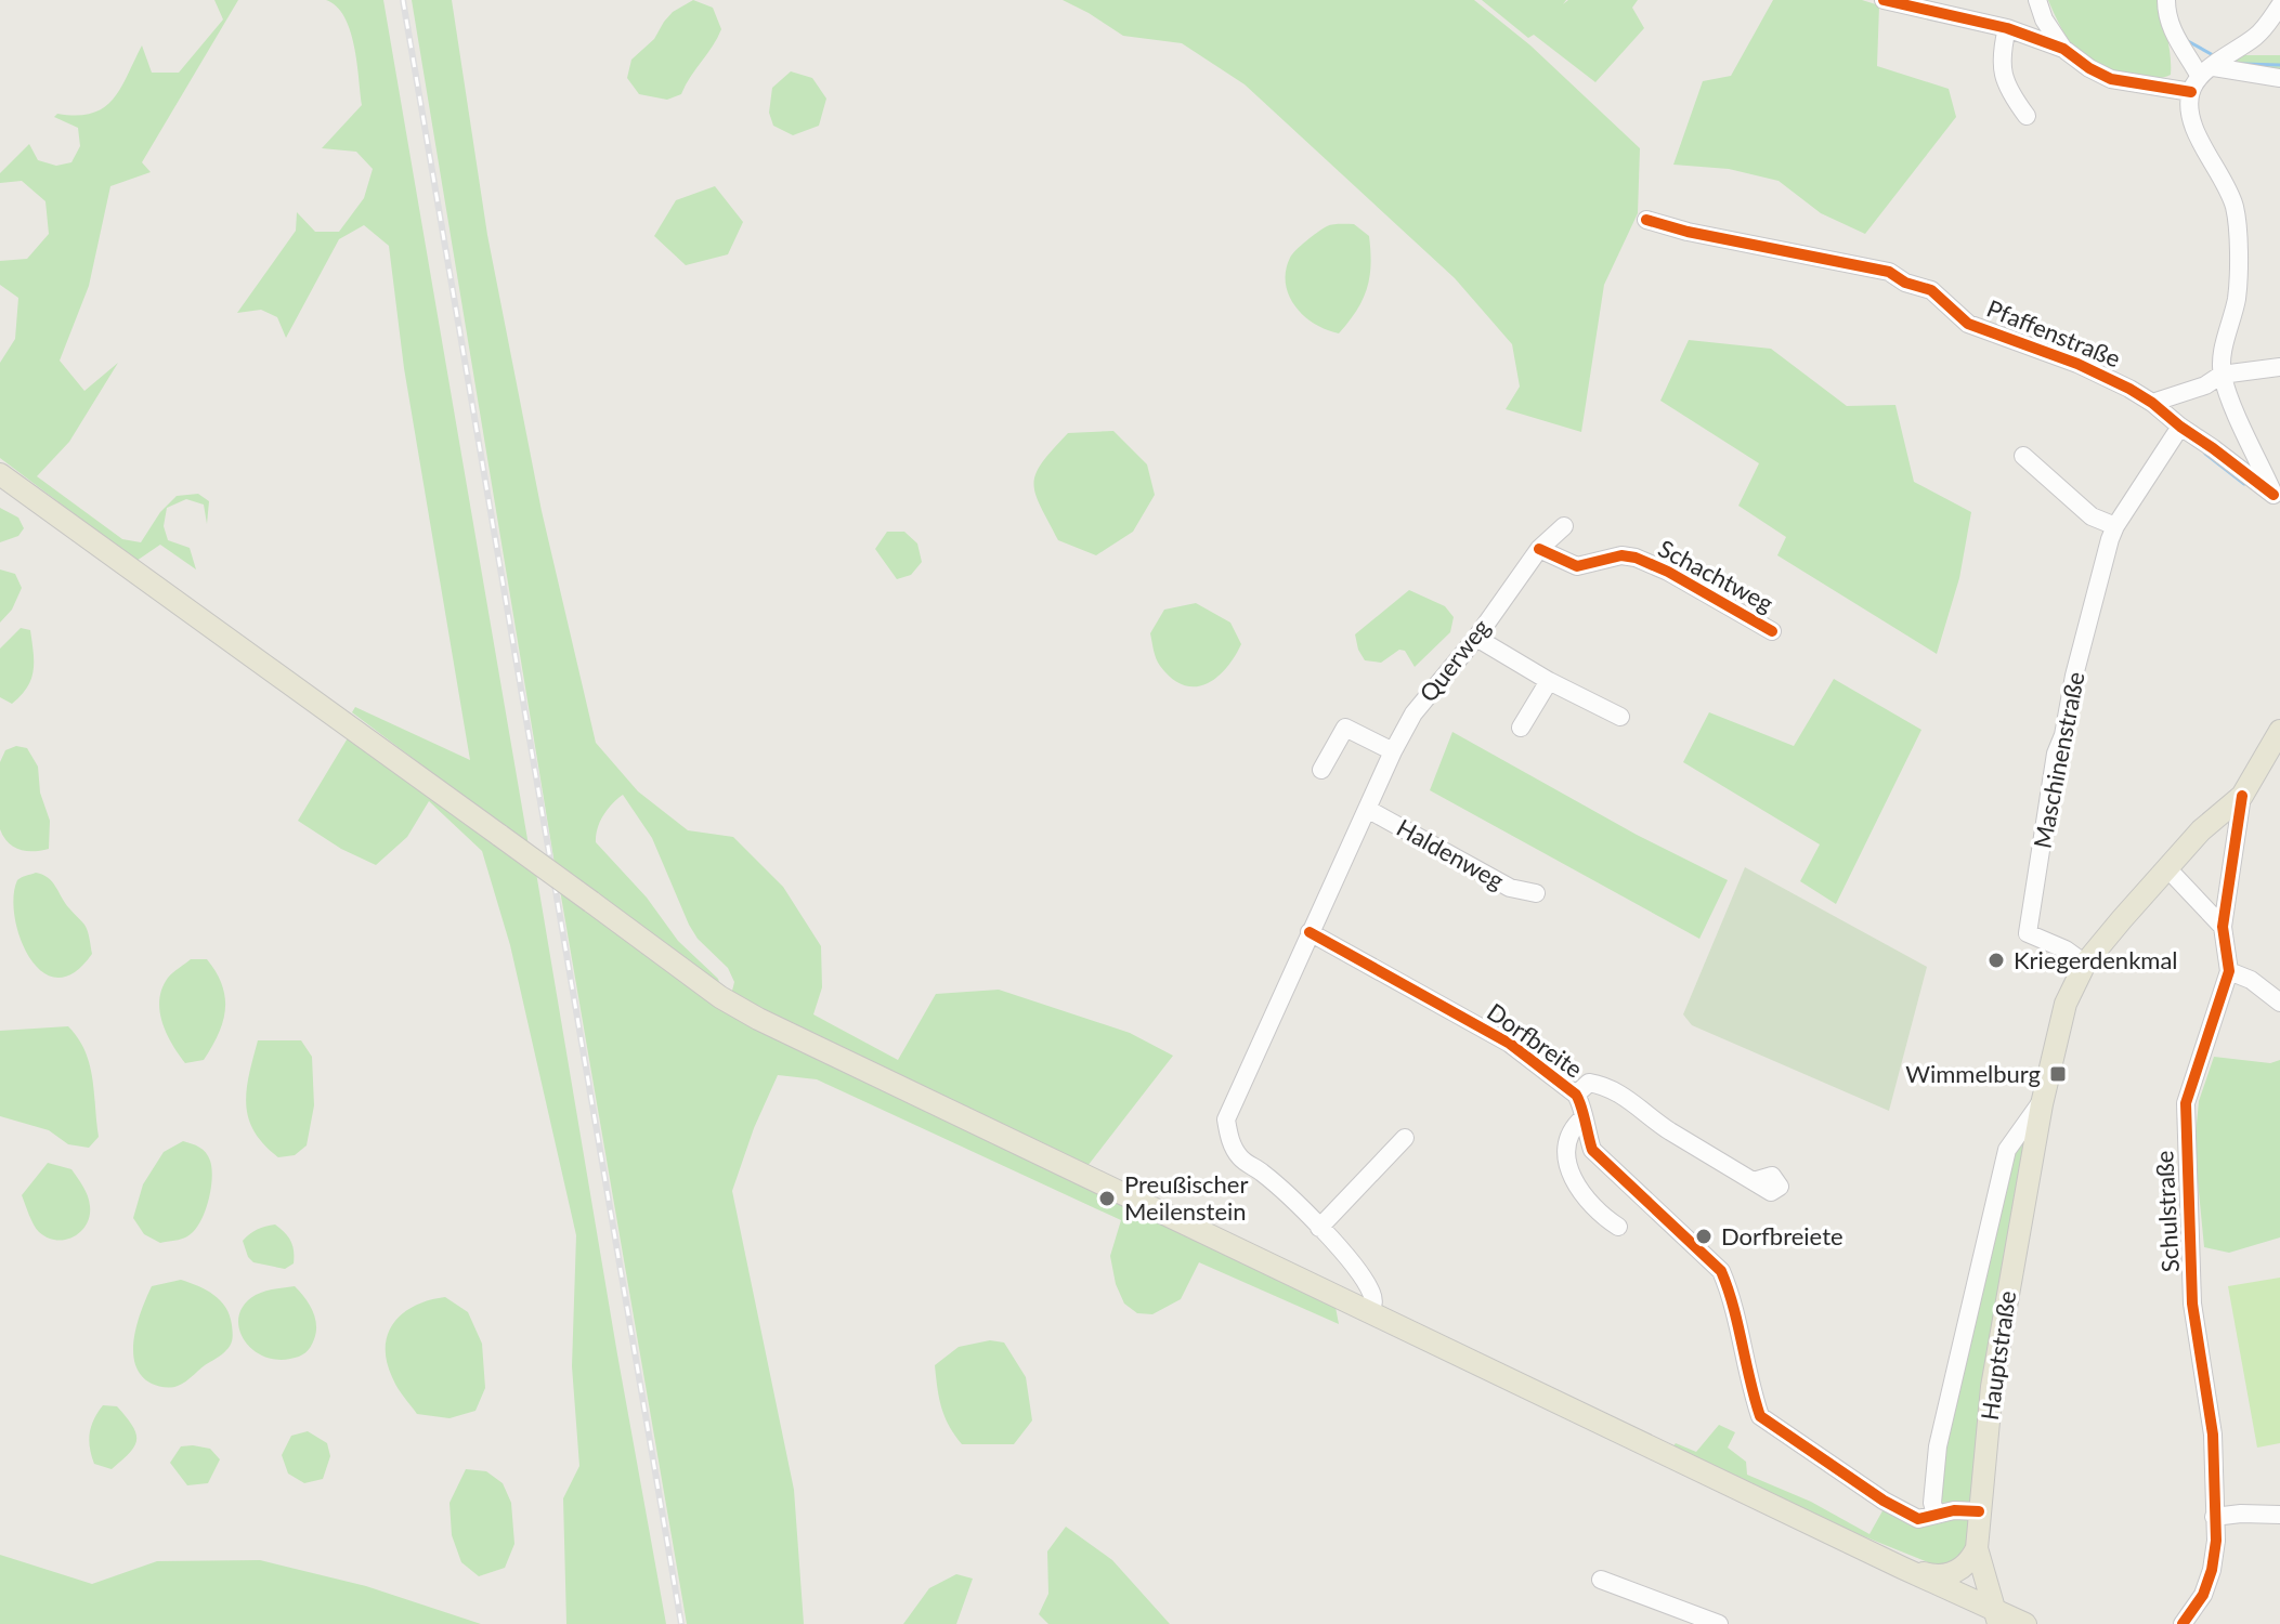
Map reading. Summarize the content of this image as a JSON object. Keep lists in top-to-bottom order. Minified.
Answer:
{"streets":{"main road":["Hauptstraße"],"street":["Pfaffenstraße","Schachtweg","Querweg","Maschinenstraße","Haldenweg","Dorfbreite","Schulstraße"]},"crossings":[["Pfaffenstraße","Maschinenstraße"],["Schachtweg","Querweg"],["Querweg","Haldenweg"],["Maschinenstraße","Hauptstraße"],["Dorfbreite","Hauptstraße"],["Schulstraße","Hauptstraße"]],"places":{"other":["Kriegerdenkmal","Preußischer Meilenstein","Dorfbreiete"],"transit":["Wimmelburg"]}}
